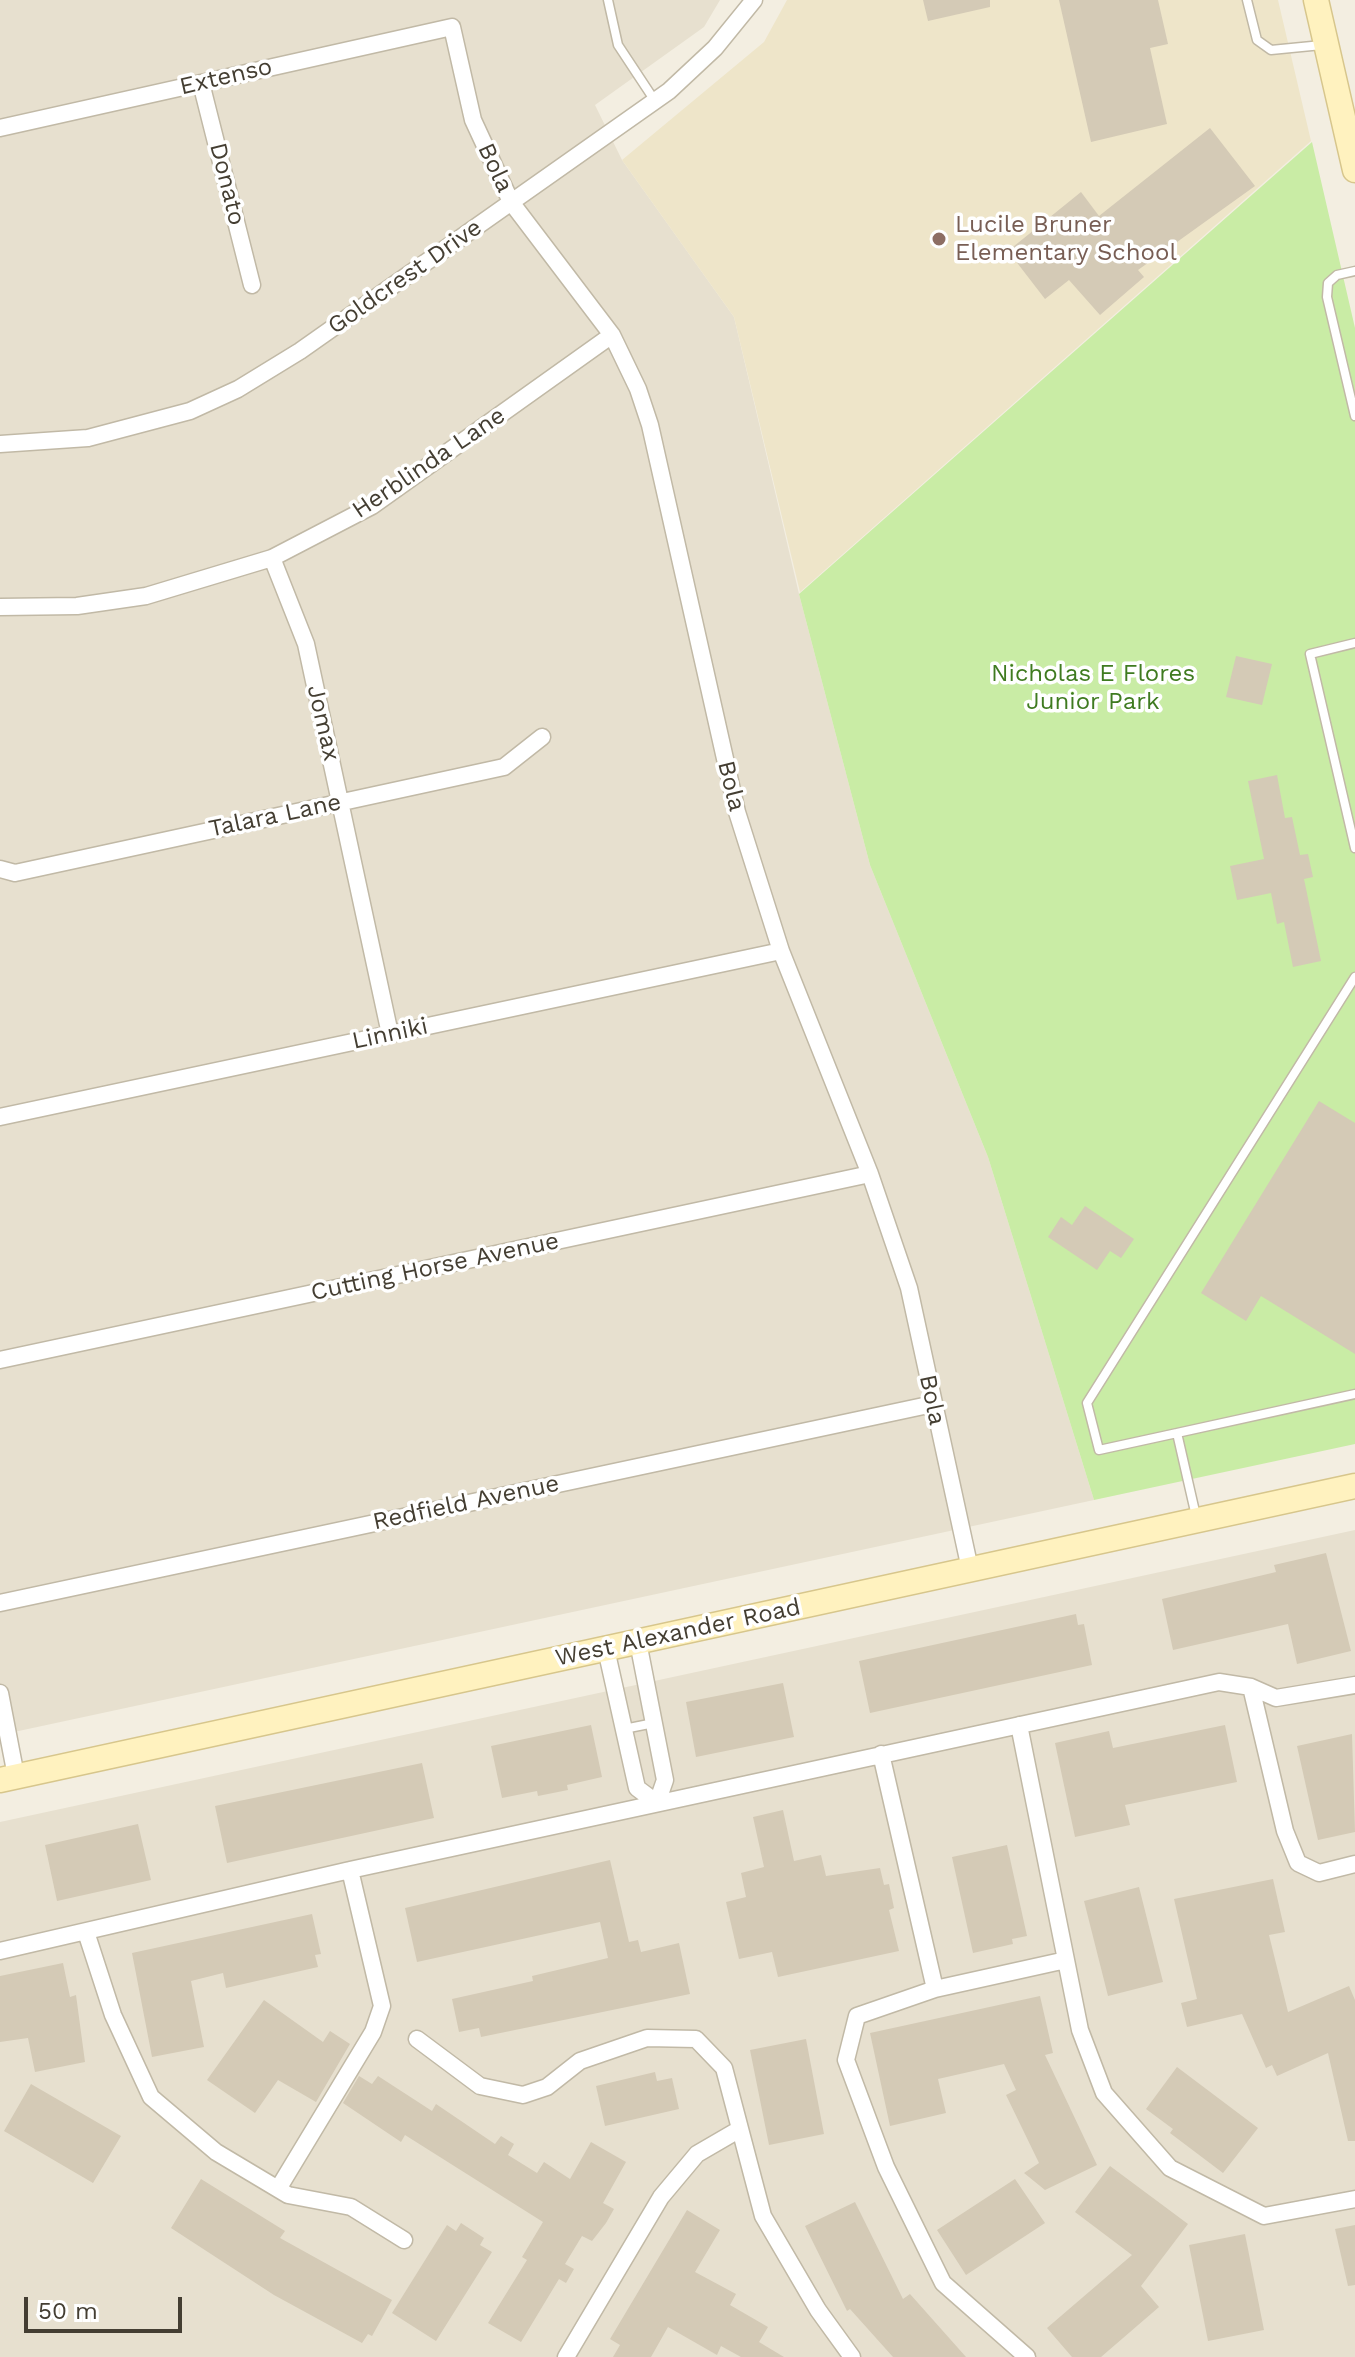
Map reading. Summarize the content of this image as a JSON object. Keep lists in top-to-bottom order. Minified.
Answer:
{"streets":{"main road":["West Alexander Road"],"street":["Extenso","Bola","Donato","Goldcrest Drive","Herblinda Lane","Jomax","Talara Lane","Linniki","Cutting Horse Avenue","Redfield Avenue"]},"crossings":[["Extenso","Bola"],["Extenso","Donato"],["Bola","Goldcrest Drive"],["Bola","Herblinda Lane"],["Bola","Linniki"],["Bola","Cutting Horse Avenue"],["Bola","Redfield Avenue"],["Bola","West Alexander Road"],["Herblinda Lane","Jomax"],["Jomax","Talara Lane"],["Jomax","Linniki"]],"parks":["Nicholas E Flores Junior Park"],"places":["Lucile Bruner Elementary School"],"scale_bar":"50 m"}
